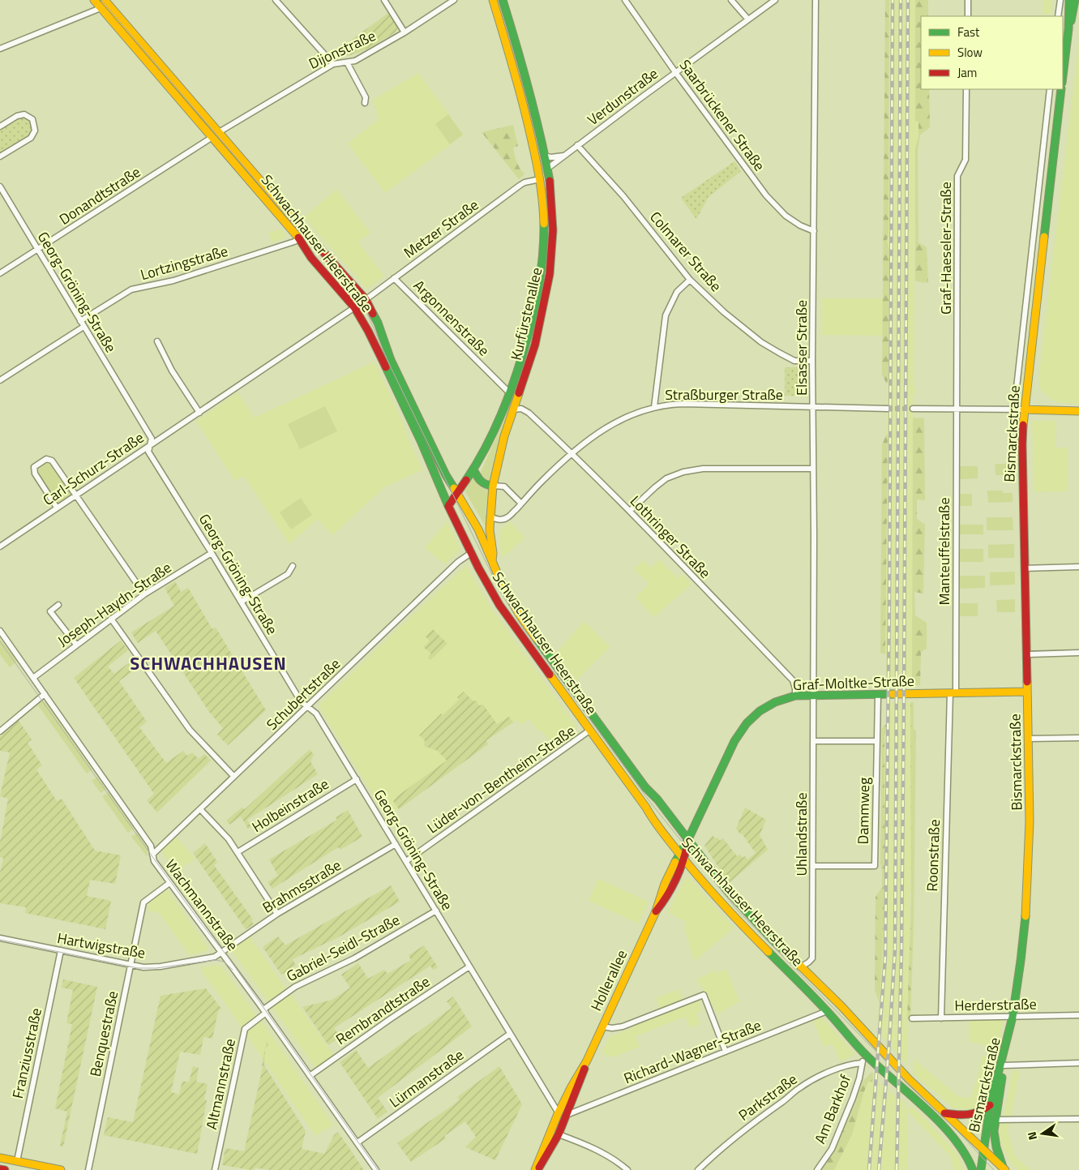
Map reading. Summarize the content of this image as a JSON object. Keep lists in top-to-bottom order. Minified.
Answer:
{"streets":{"main road":["Schwachhauser Heerstraße","Kurfürstenallee","Bismarckstraße","Graf-Moltke-Straße","Hollerallee"],"street":["Dijonstraße","Verdunstraße","Saarbrückener Straße","Donandtstraße","Metzer Straße","Graf-Haeseler-Straße","Colmarer Straße","Lortzingstraße","Georg-Gröning-Straße","Argonnenstraße","Elsasser Straße","Straßburger Straße","Carl-Schurz-Straße","Lothringer Straße","Manteuffelstraße","Joseph-Haydn-Straße","Schubertstraße","Lüder-von-Bentheim-Straße","Holbeinstraße","Dammweg","Uhlandstraße","Roonstraße","Brahmsstraße","Wachmannstraße","Hartwigstraße","Gabriel-Seidl-Straße","Herderstraße","Rembrandtstraße","Benquestraße","Richard-Wagner-Straße","Franziusstraße","Lürmanstraße","Altmannstraße","Parkstraße","Am Barkhof"]},"crossings":[["Dijonstraße","Schwachhauser Heerstraße"],["Verdunstraße","Saarbrückener Straße"],["Verdunstraße","Colmarer Straße"],["Verdunstraße","Kurfürstenallee"],["Saarbrückener Straße","Elsasser Straße"],["Donandtstraße","Schwachhauser Heerstraße"],["Donandtstraße","Georg-Gröning-Straße"],["Metzer Straße","Schwachhauser Heerstraße"],["Metzer Straße","Kurfürstenallee"],["Metzer Straße","Argonnenstraße"],["Metzer Straße","Carl-Schurz-Straße"],["Schwachhauser Heerstraße","Lortzingstraße"],["Schwachhauser Heerstraße","Kurfürstenallee"],["Schwachhauser Heerstraße","Bismarckstraße"],["Schwachhauser Heerstraße","Carl-Schurz-Straße"],["Schwachhauser Heerstraße","Graf-Moltke-Straße"],["Schwachhauser Heerstraße","Schubertstraße"],["Schwachhauser Heerstraße","Lüder-von-Bentheim-Straße"],["Schwachhauser Heerstraße","Uhlandstraße"],["Schwachhauser Heerstraße","Hollerallee"],["Schwachhauser Heerstraße","Richard-Wagner-Straße"],["Schwachhauser Heerstraße","Parkstraße"],["Schwachhauser Heerstraße","Am Barkhof"],["Graf-Haeseler-Straße","Manteuffelstraße"],["Colmarer Straße","Elsasser Straße"],["Lortzingstraße","Georg-Gröning-Straße"],["Georg-Gröning-Straße","Carl-Schurz-Straße"],["Georg-Gröning-Straße","Joseph-Haydn-Straße"],["Georg-Gröning-Straße","Schubertstraße"],["Georg-Gröning-Straße","Lüder-von-Bentheim-Straße"],["Georg-Gröning-Straße","Holbeinstraße"],["Georg-Gröning-Straße","Brahmsstraße"],["Georg-Gröning-Straße","Gabriel-Seidl-Straße"],["Georg-Gröning-Straße","Hollerallee"],["Georg-Gröning-Straße","Rembrandtstraße"],["Georg-Gröning-Straße","Lürmanstraße"],["Kurfürstenallee","Argonnenstraße"],["Kurfürstenallee","Straßburger Straße"],["Kurfürstenallee","Lothringer Straße"],["Elsasser Straße","Straßburger Straße"],["Elsasser Straße","Graf-Moltke-Straße"],["Elsasser Straße","Uhlandstraße"],["Straßburger Straße","Lothringer Straße"],["Bismarckstraße","Graf-Moltke-Straße"],["Bismarckstraße","Herderstraße"],["Lothringer Straße","Graf-Moltke-Straße"],["Manteuffelstraße","Graf-Moltke-Straße"],["Manteuffelstraße","Roonstraße"],["Joseph-Haydn-Straße","Wachmannstraße"],["Graf-Moltke-Straße","Dammweg"],["Graf-Moltke-Straße","Uhlandstraße"],["Graf-Moltke-Straße","Roonstraße"],["Graf-Moltke-Straße","Hollerallee"],["Schubertstraße","Wachmannstraße"],["Dammweg","Uhlandstraße"],["Roonstraße","Herderstraße"],["Brahmsstraße","Wachmannstraße"],["Brahmsstraße","Hartwigstraße"],["Wachmannstraße","Hartwigstraße"],["Wachmannstraße","Gabriel-Seidl-Straße"],["Wachmannstraße","Rembrandtstraße"],["Wachmannstraße","Benquestraße"],["Wachmannstraße","Lürmanstraße"],["Wachmannstraße","Altmannstraße"],["Hartwigstraße","Benquestraße"],["Hartwigstraße","Franziusstraße"],["Gabriel-Seidl-Straße","Altmannstraße"],["Hollerallee","Richard-Wagner-Straße"],["Parkstraße","Am Barkhof"]],"districts":["SCHWACHHAUSEN"],"legend":["Fast","Slow","Jam"],"north":"left"}
